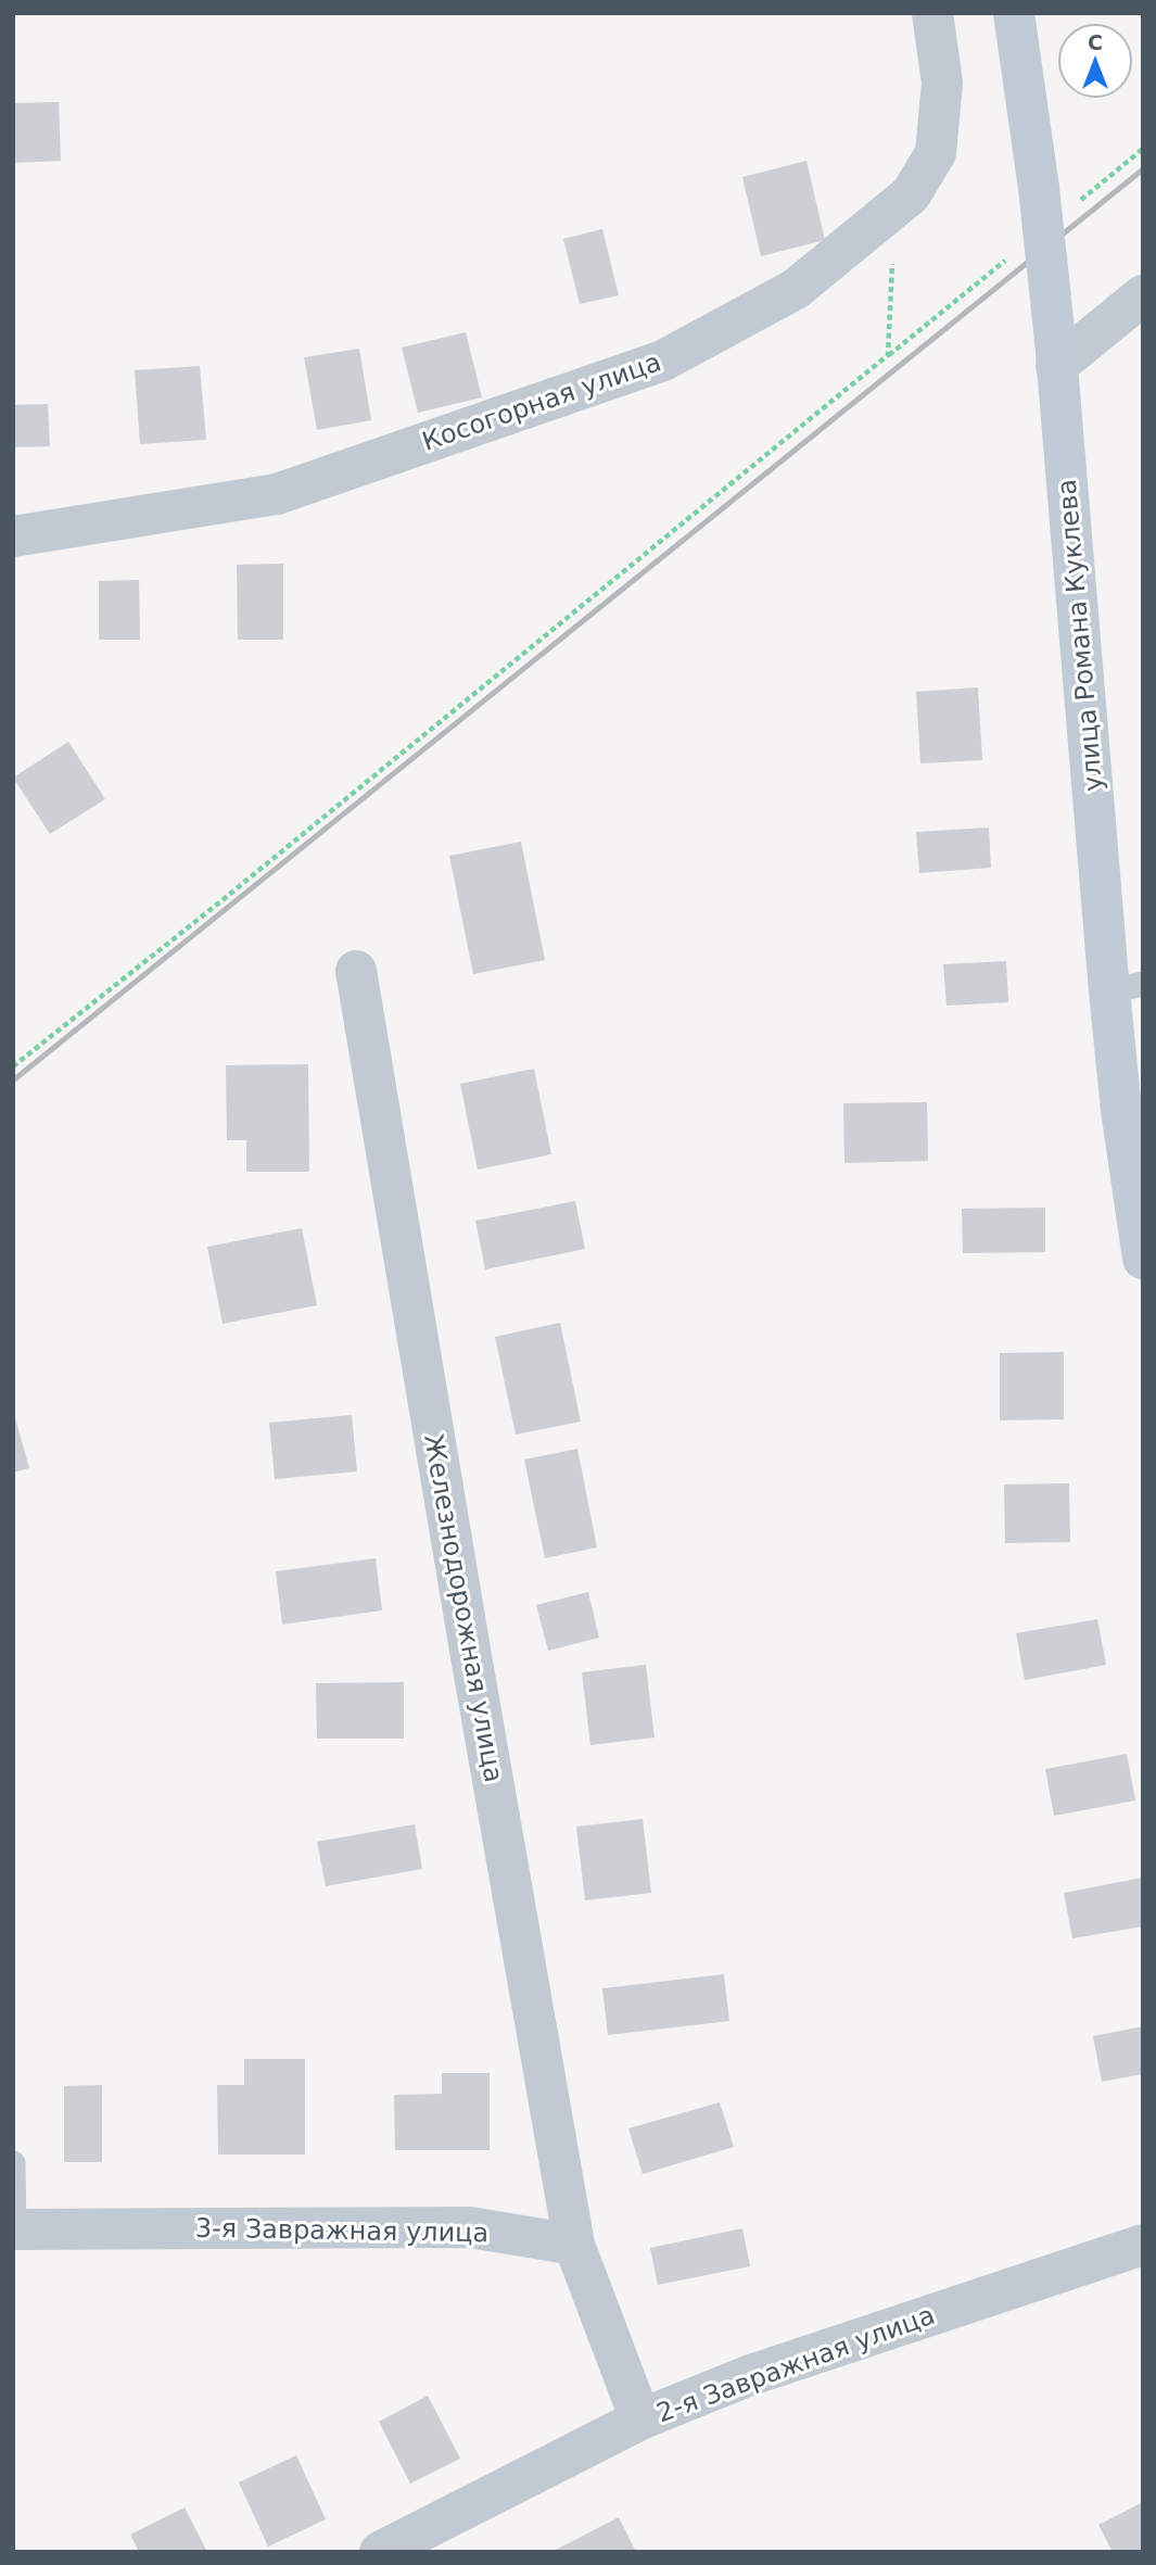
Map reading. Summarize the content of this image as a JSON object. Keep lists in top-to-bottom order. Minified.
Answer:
{"streets":{"street":["Косогорная улица","улица Романа Куклева","Железнодорожная улица","3-я Завражная улица","2-я Завражная улица"]},"crossings":[["Железнодорожная улица","3-я Завражная улица"]],"north":"top"}
